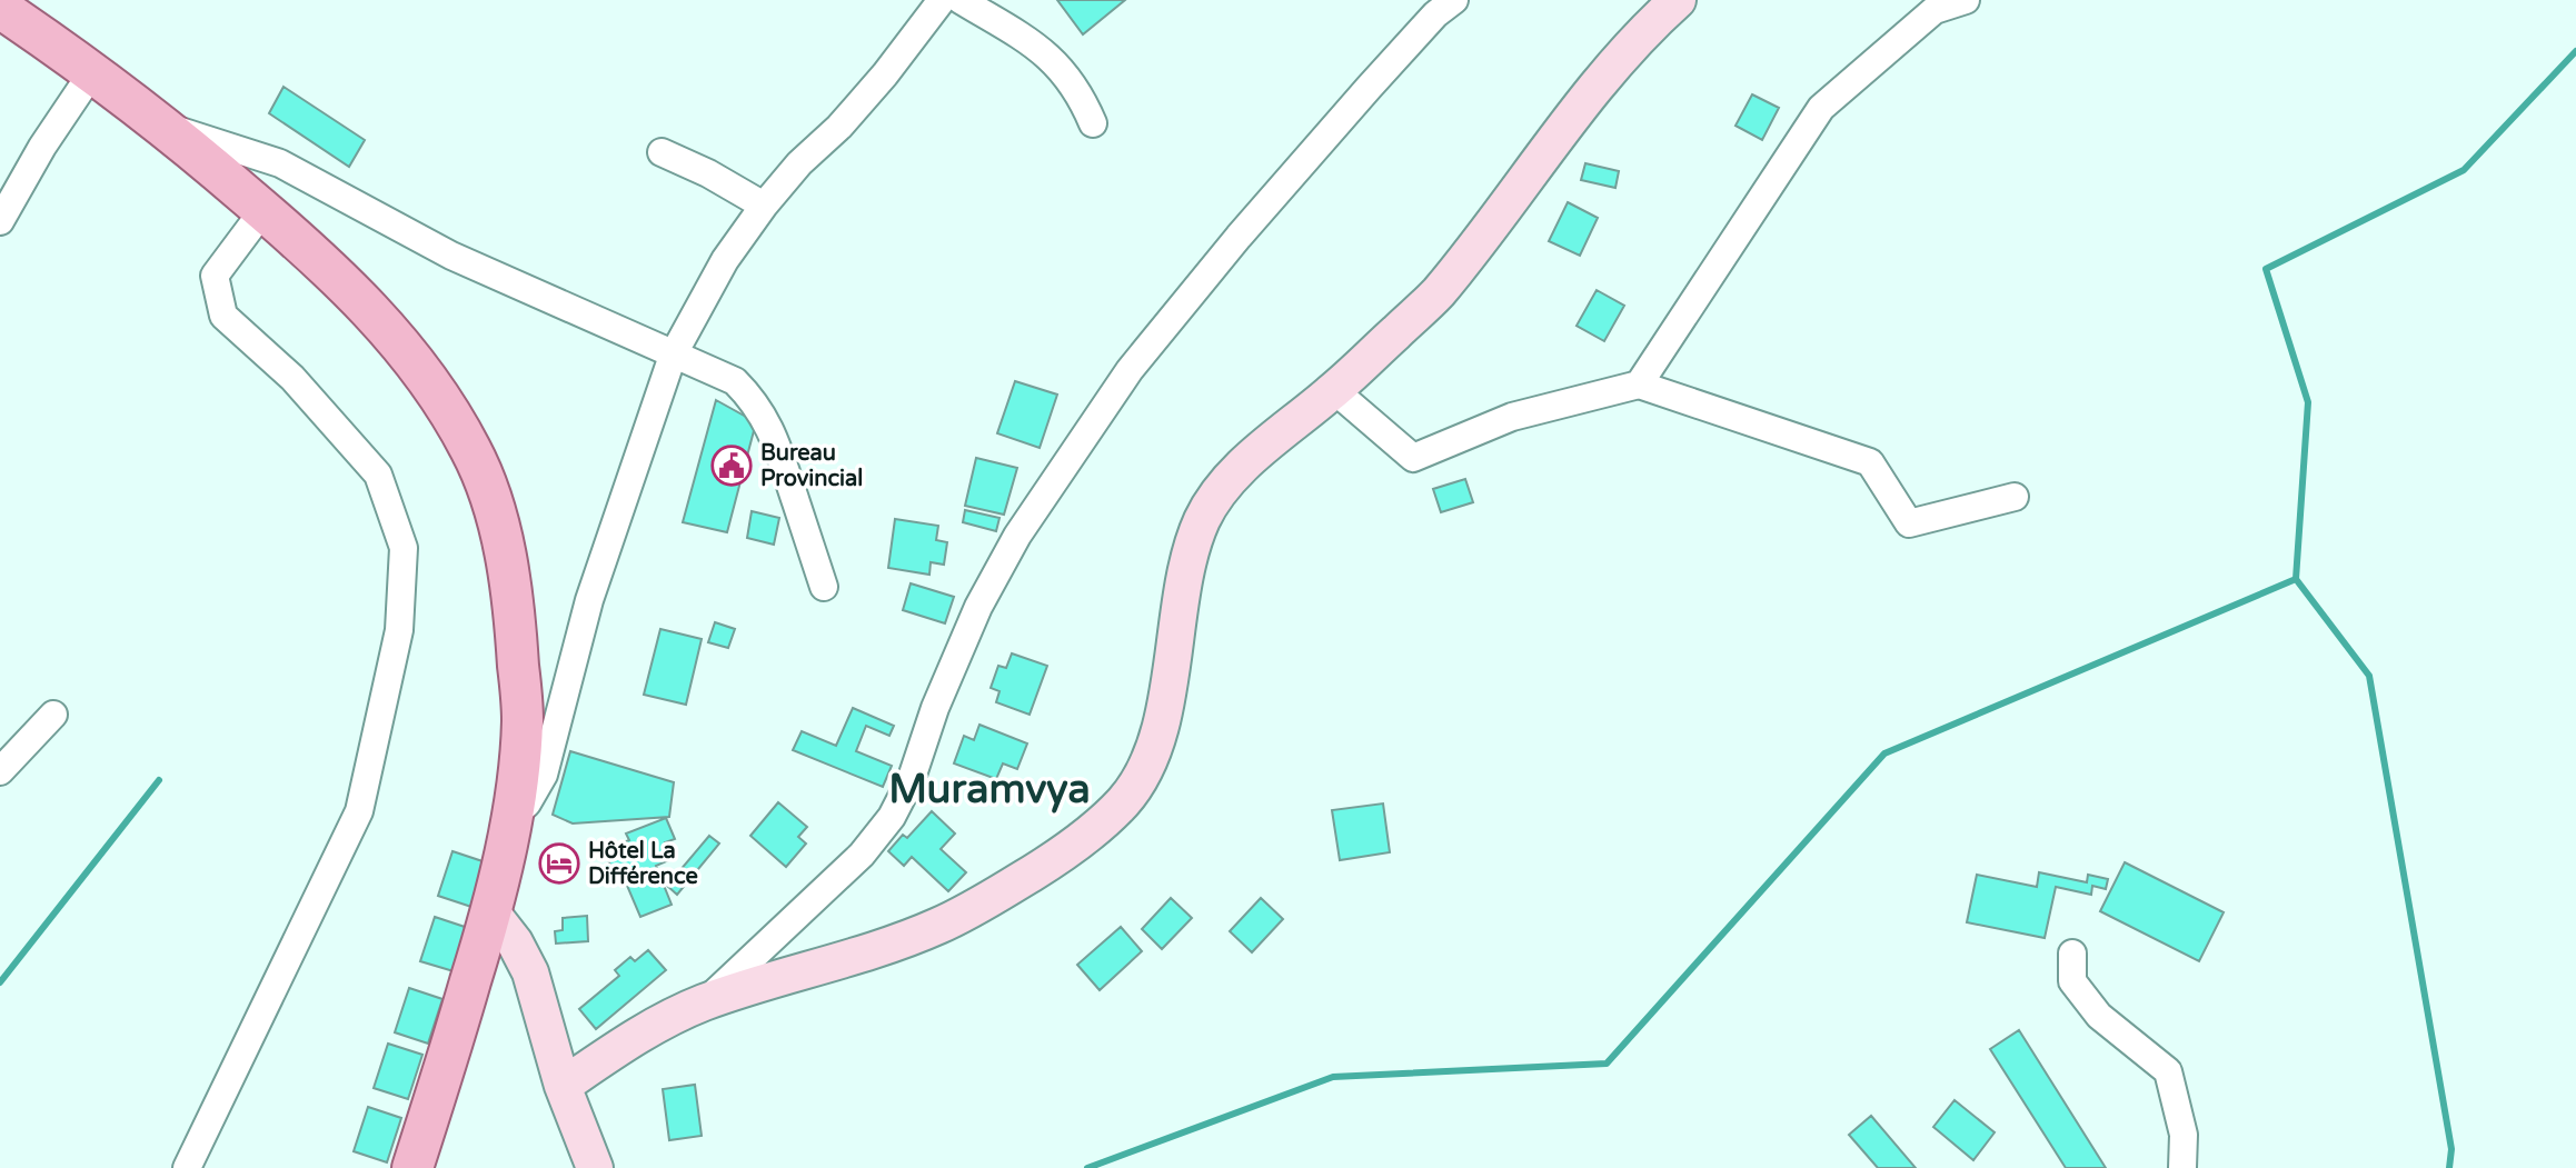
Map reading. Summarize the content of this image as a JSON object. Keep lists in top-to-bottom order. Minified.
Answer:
{"districts":["Muramvya"],"places":{"public building":["Bureau Provincial"],"hotel":["Hôtel La Différence"]}}
